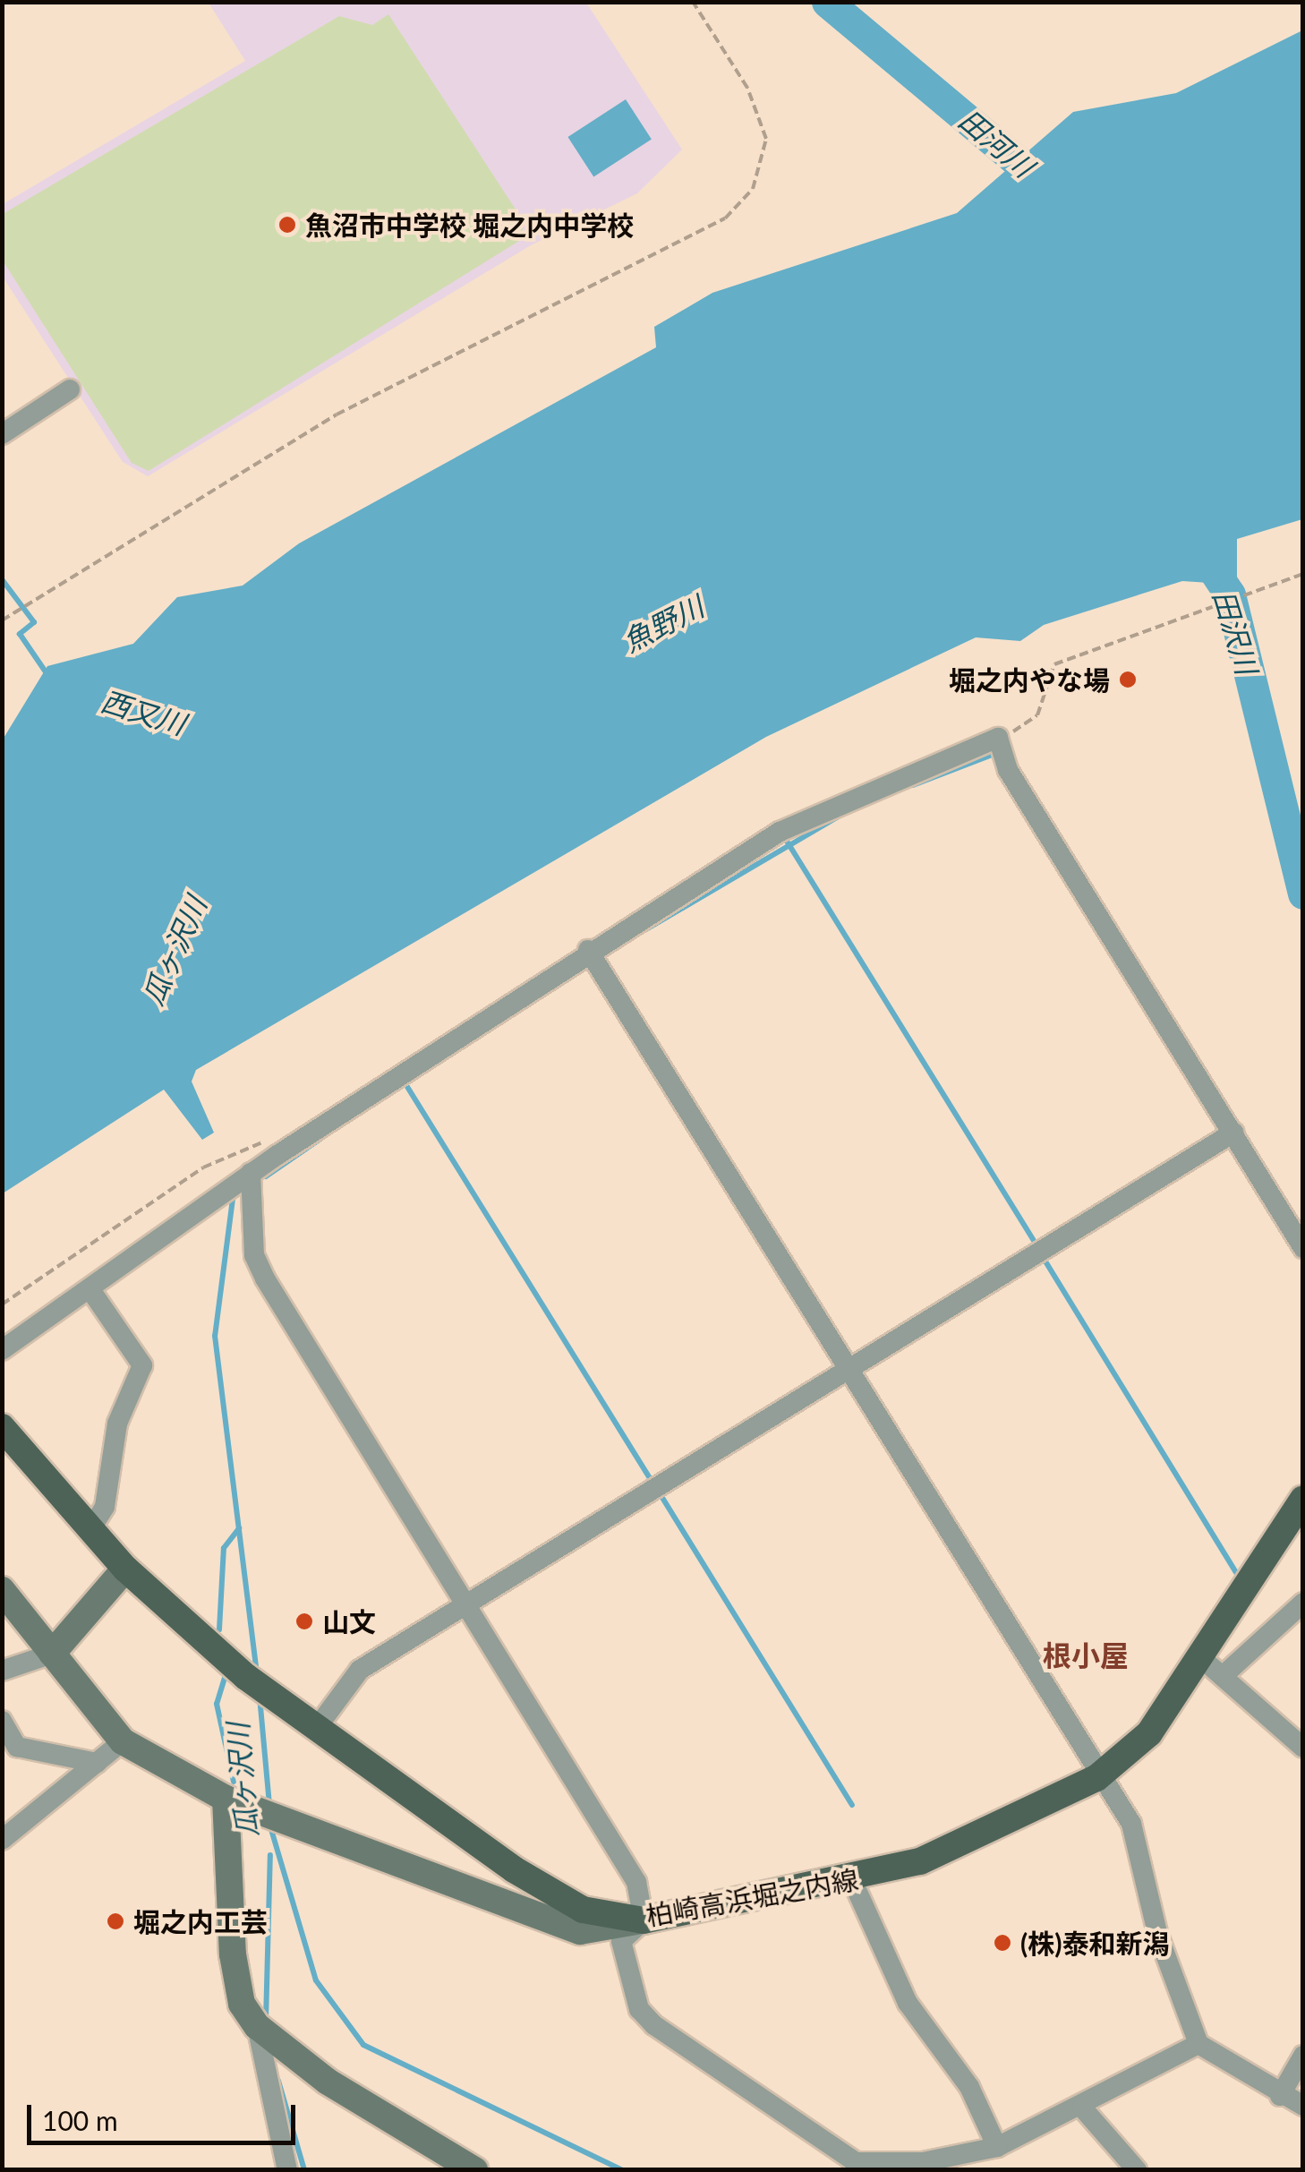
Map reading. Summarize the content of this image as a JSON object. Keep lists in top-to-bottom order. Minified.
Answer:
{"streets":{"main road":["柏崎高浜堀之内線"]},"districts":["根小屋"],"water":["田河川","魚野川","田沢川","西又川","瓜ヶ沢川"],"places":["魚沼市中学校 堀之内中学校","堀之内やな場","山文","堀之内工芸","(株)泰和新潟"],"scale_bar":"100 m"}
